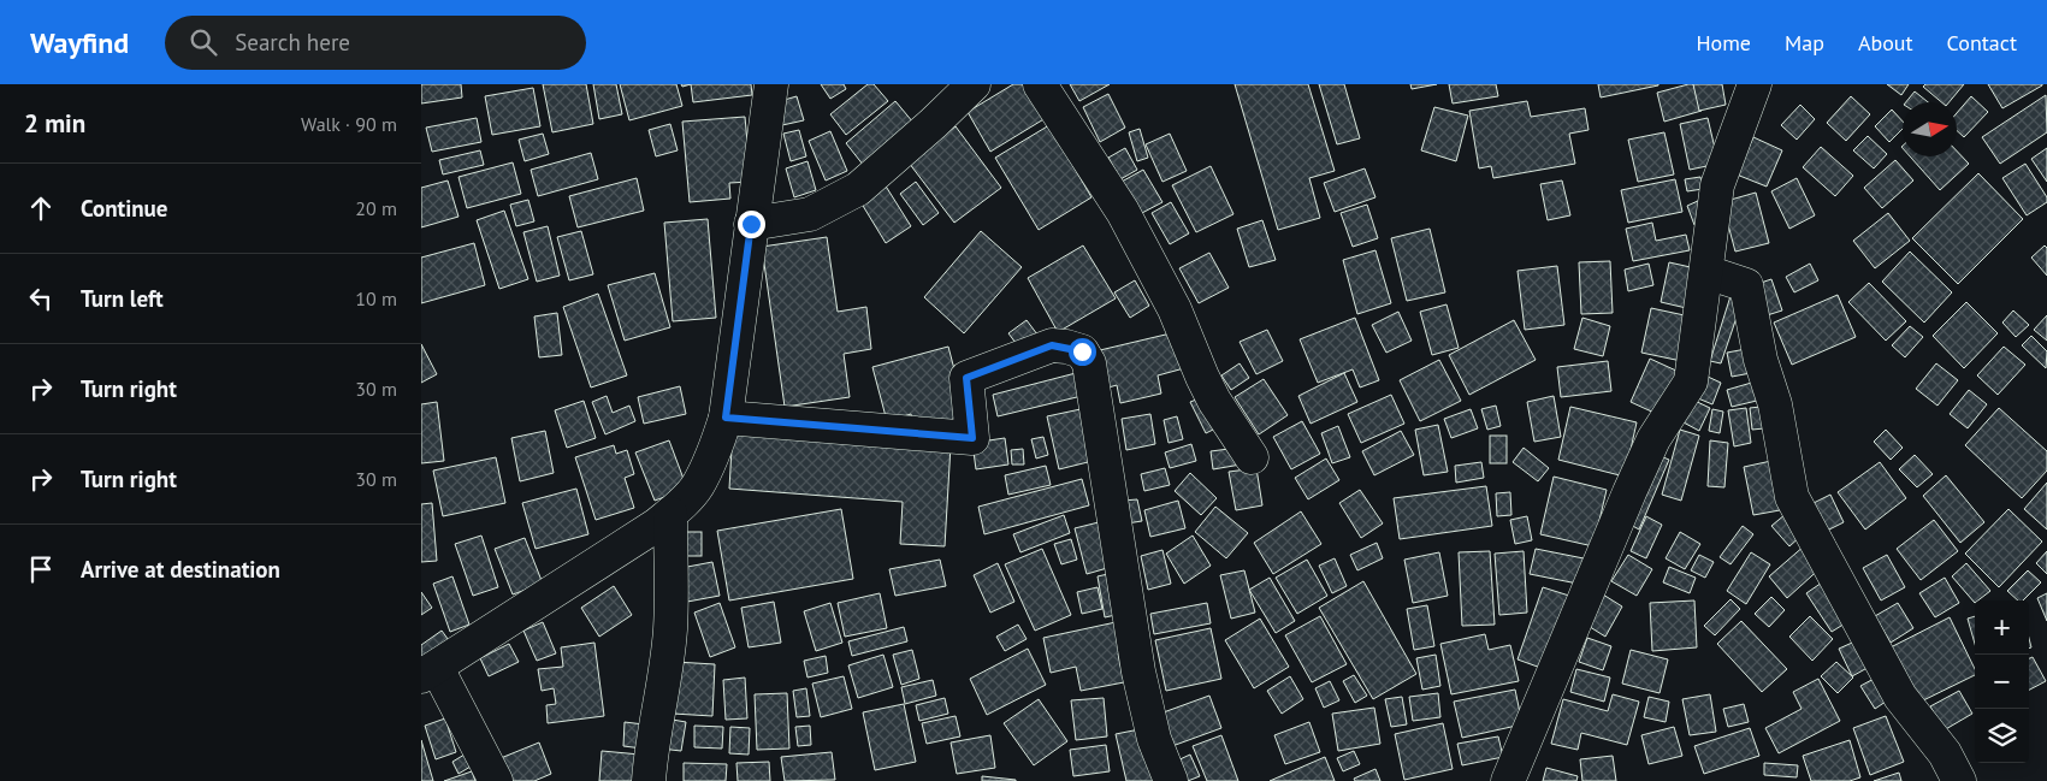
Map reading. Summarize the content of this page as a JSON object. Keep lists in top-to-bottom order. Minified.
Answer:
{"north":"right","page":{"header":"Wayfind","search":"Search here","nav":["Home","Map","About","Contact"],"heading":["2 min","Walk · 90 m"],"list":[["Continue","20 m"],["Turn left","10 m"],["Turn right","30 m"],["Turn right","30 m"],"Arrive at destination"],"map_buttons":["+","−"]}}
